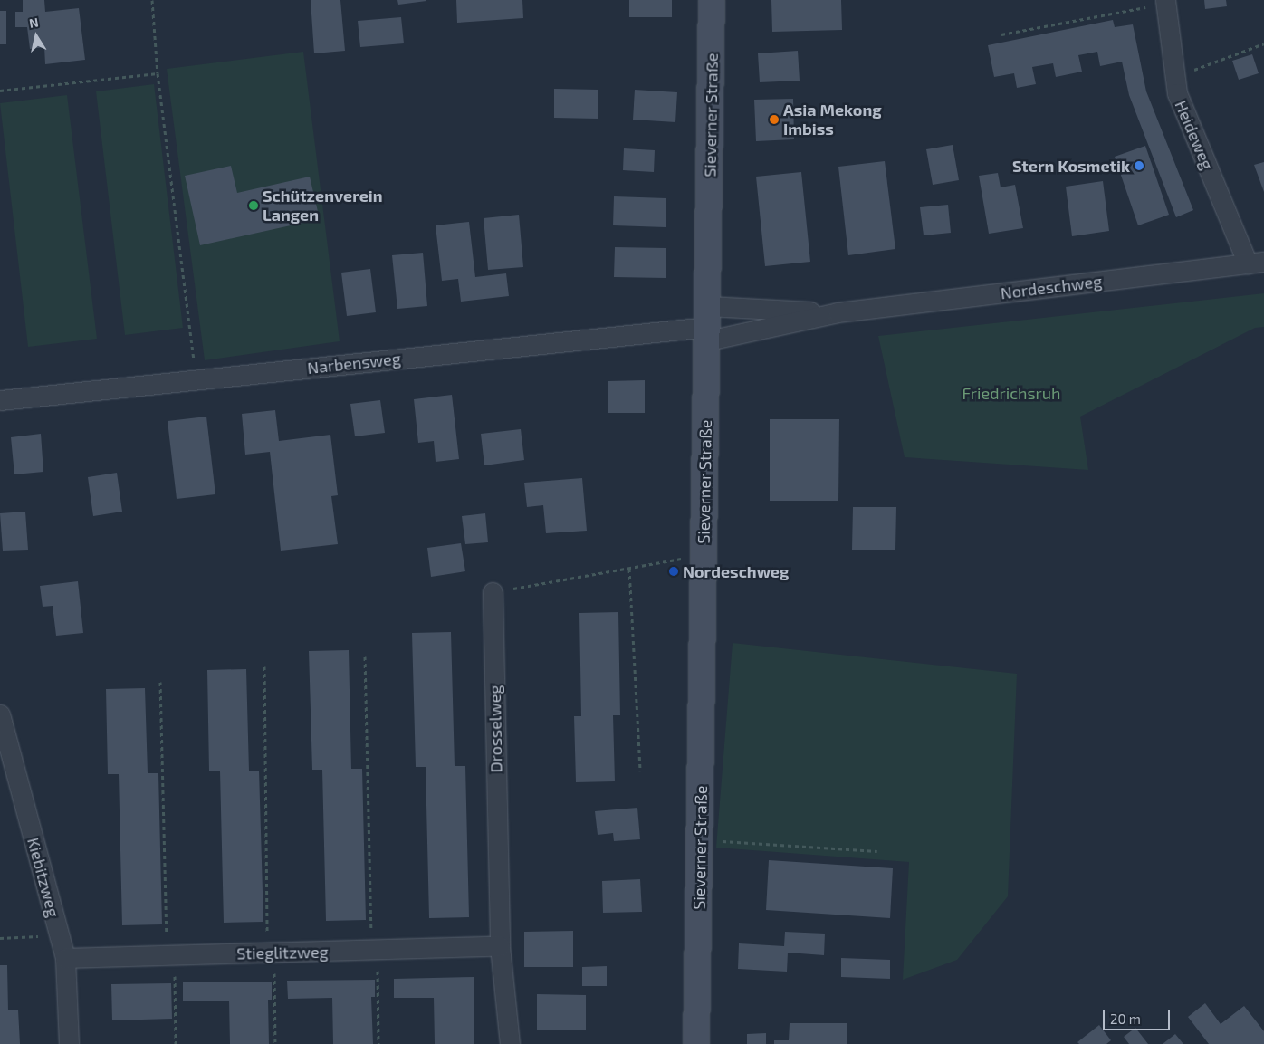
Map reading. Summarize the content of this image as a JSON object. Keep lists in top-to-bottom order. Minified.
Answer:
{"streets":{"main road":["Sieverner Straße"],"street":["Heideweg","Nordeschweg","Narbensweg","Drosselweg","Kiebitzweg","Stieglitzweg"]},"crossings":[["Sieverner Straße","Nordeschweg"],["Sieverner Straße","Narbensweg"],["Heideweg","Nordeschweg"],["Nordeschweg","Narbensweg"],["Drosselweg","Stieglitzweg"],["Kiebitzweg","Stieglitzweg"]],"parks":["Friedrichsruh"],"places":["Asia Mekong Imbiss","Stern Kosmetik","Schützenverein Langen","Nordeschweg"],"scale_bar":"20 m","north":"top"}
